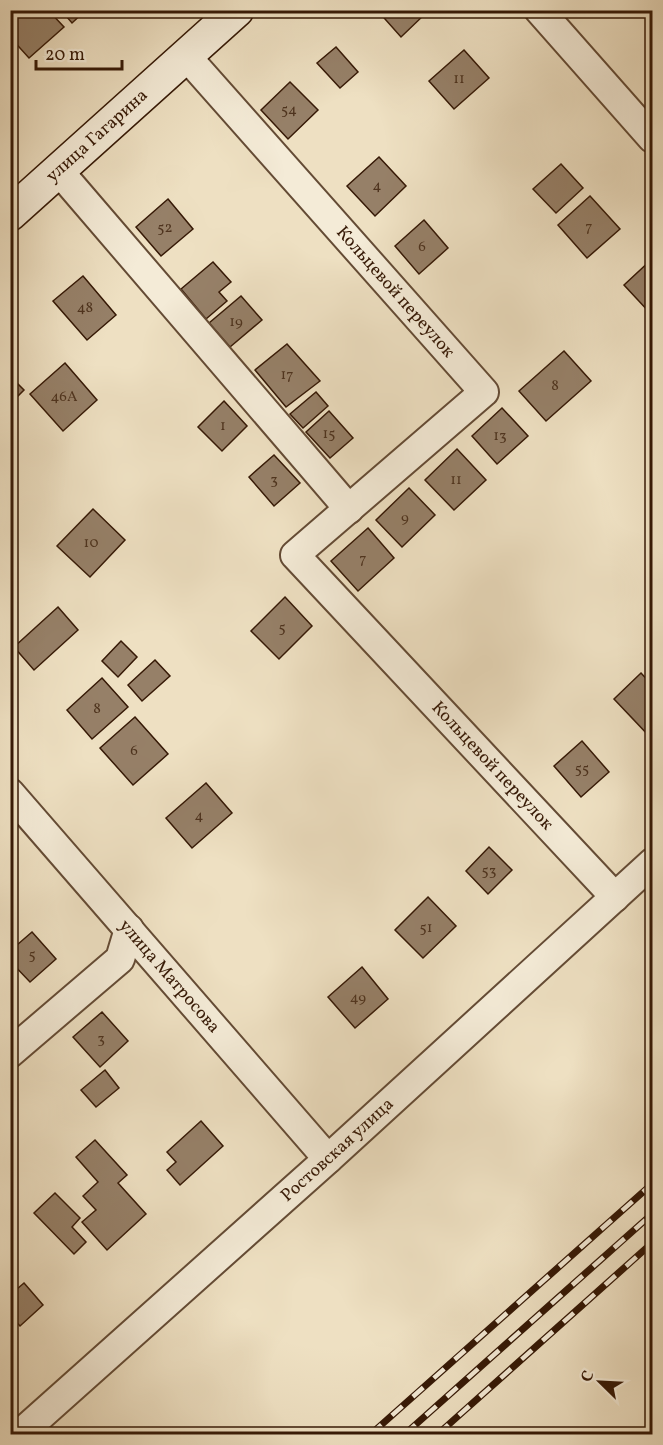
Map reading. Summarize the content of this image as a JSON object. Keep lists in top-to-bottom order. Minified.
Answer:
{"streets":{"main road":["улица Гагарина"],"street":["Кольцевой переулок","улица Матросова","Ростовская улица"]},"crossings":[["улица Гагарина","Кольцевой переулок"],["Кольцевой переулок","Ростовская улица"],["улица Матросова","Ростовская улица"]],"house_numbers":["11","54","4","7","52","6","48","19","17","8","46А","1","15","13","3","11","9","10","7","5","8","6","55","4","53","51","5","49","3"],"scale_bar":"20 m","north":"top left"}
